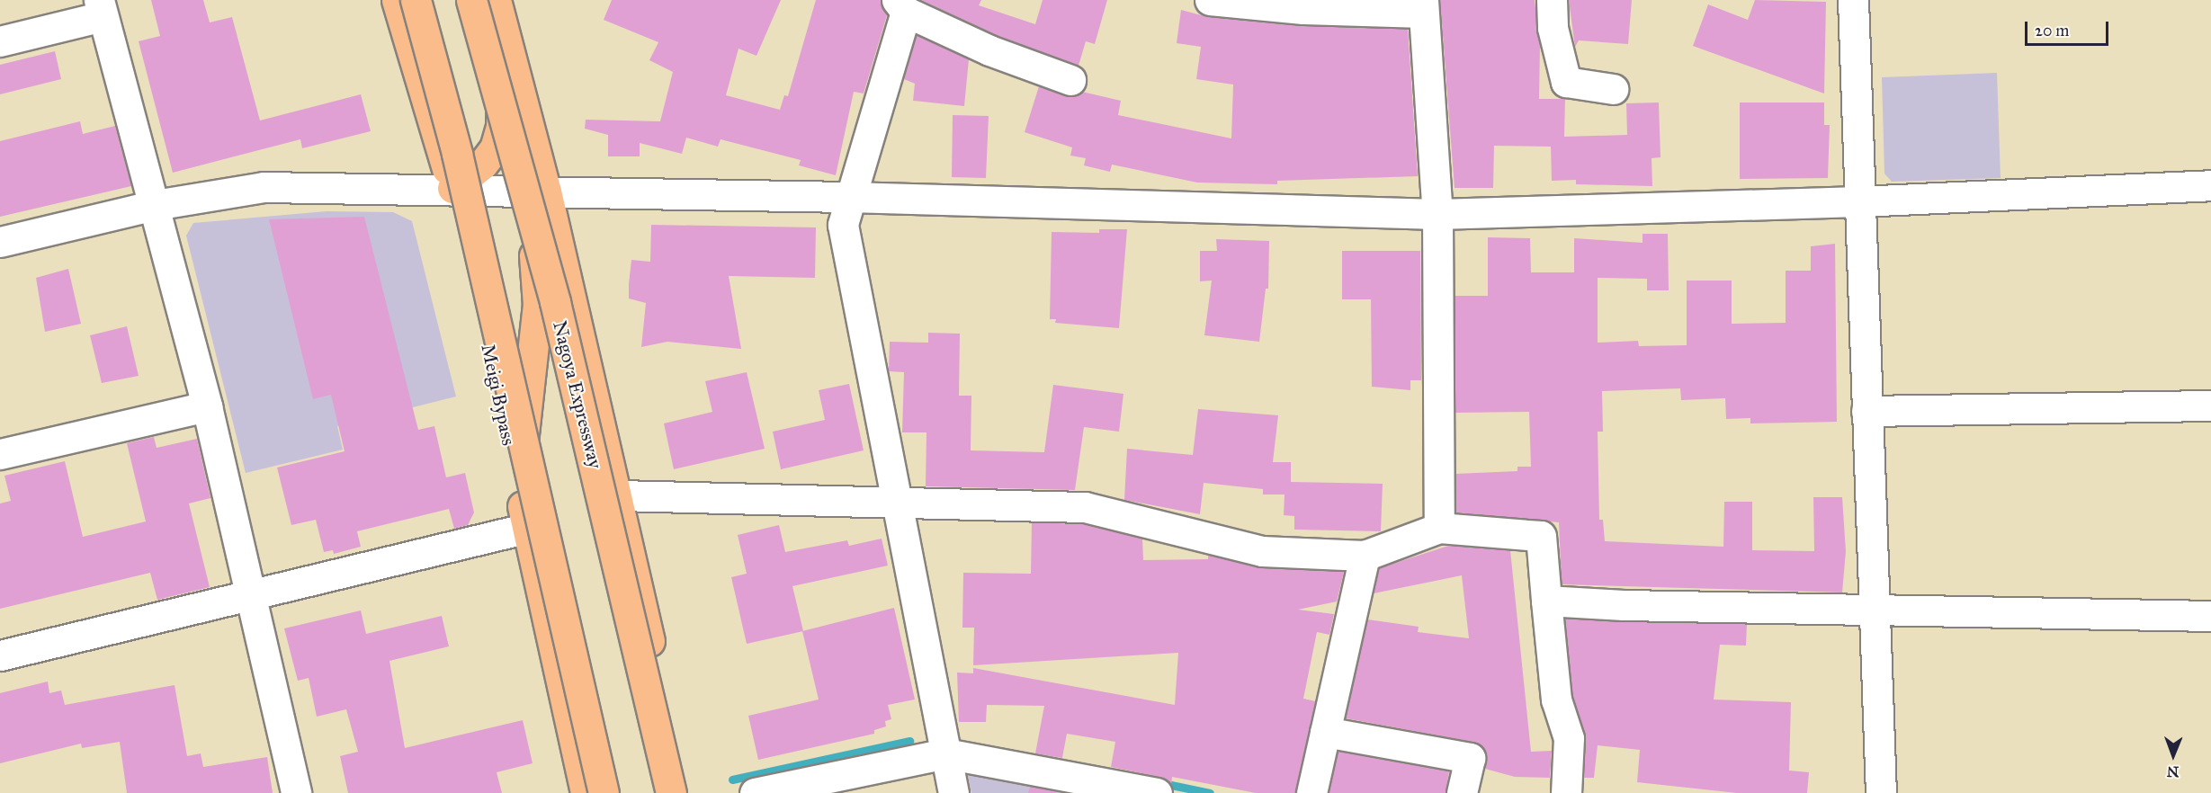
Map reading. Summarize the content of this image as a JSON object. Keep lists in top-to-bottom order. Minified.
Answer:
{"streets":{"highway":["Meigi Bypass","Nagoya Expressway"]},"scale_bar":"20 m","north":"bottom"}
